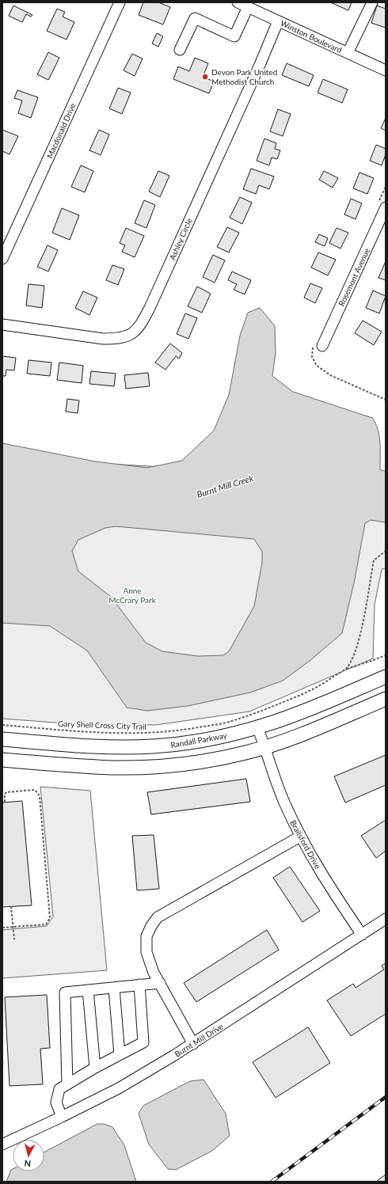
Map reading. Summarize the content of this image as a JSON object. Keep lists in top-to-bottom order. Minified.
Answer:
{"streets":{"main road":["Randall Parkway"],"street":["Winston Boulevard","Macdonald Drive","Ashley Circle","Rosemont Avenue","Brailsford Drive","Burnt Mill Drive"],"path":["Gary Shell Cross City Trail"]},"crossings":[["Winston Boulevard","Ashley Circle"],["Randall Parkway","Brailsford Drive"],["Brailsford Drive","Burnt Mill Drive"]],"water":["Burnt Mill Creek"],"parks":["Anne McCrary Park"],"places":["Devon Park United Methodist Church"],"north":"bottom"}
